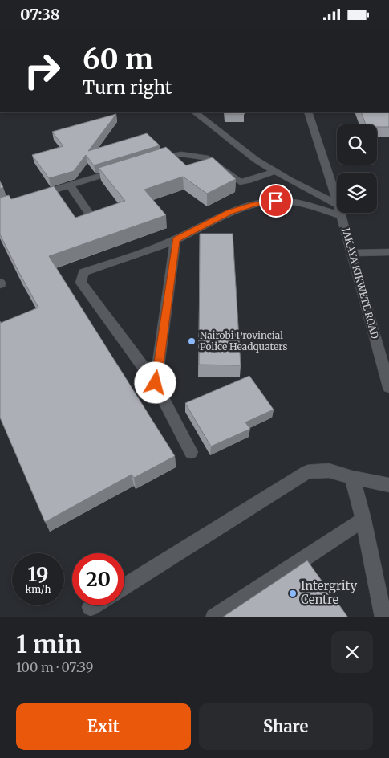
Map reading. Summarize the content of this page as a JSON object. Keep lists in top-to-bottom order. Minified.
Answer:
{"streets":{"street":["JAKAYA KIKWETE ROAD"]},"places":["Nairobi Provincial Police Headquaters","Intergrity Centre"],"page":{"status":"07:38","turn":["60 m","Turn right"],"speed":"19 km/h","limit":"20","heading":["1 min","100 m · 07:39"],"buttons":["Exit","Share"]}}
